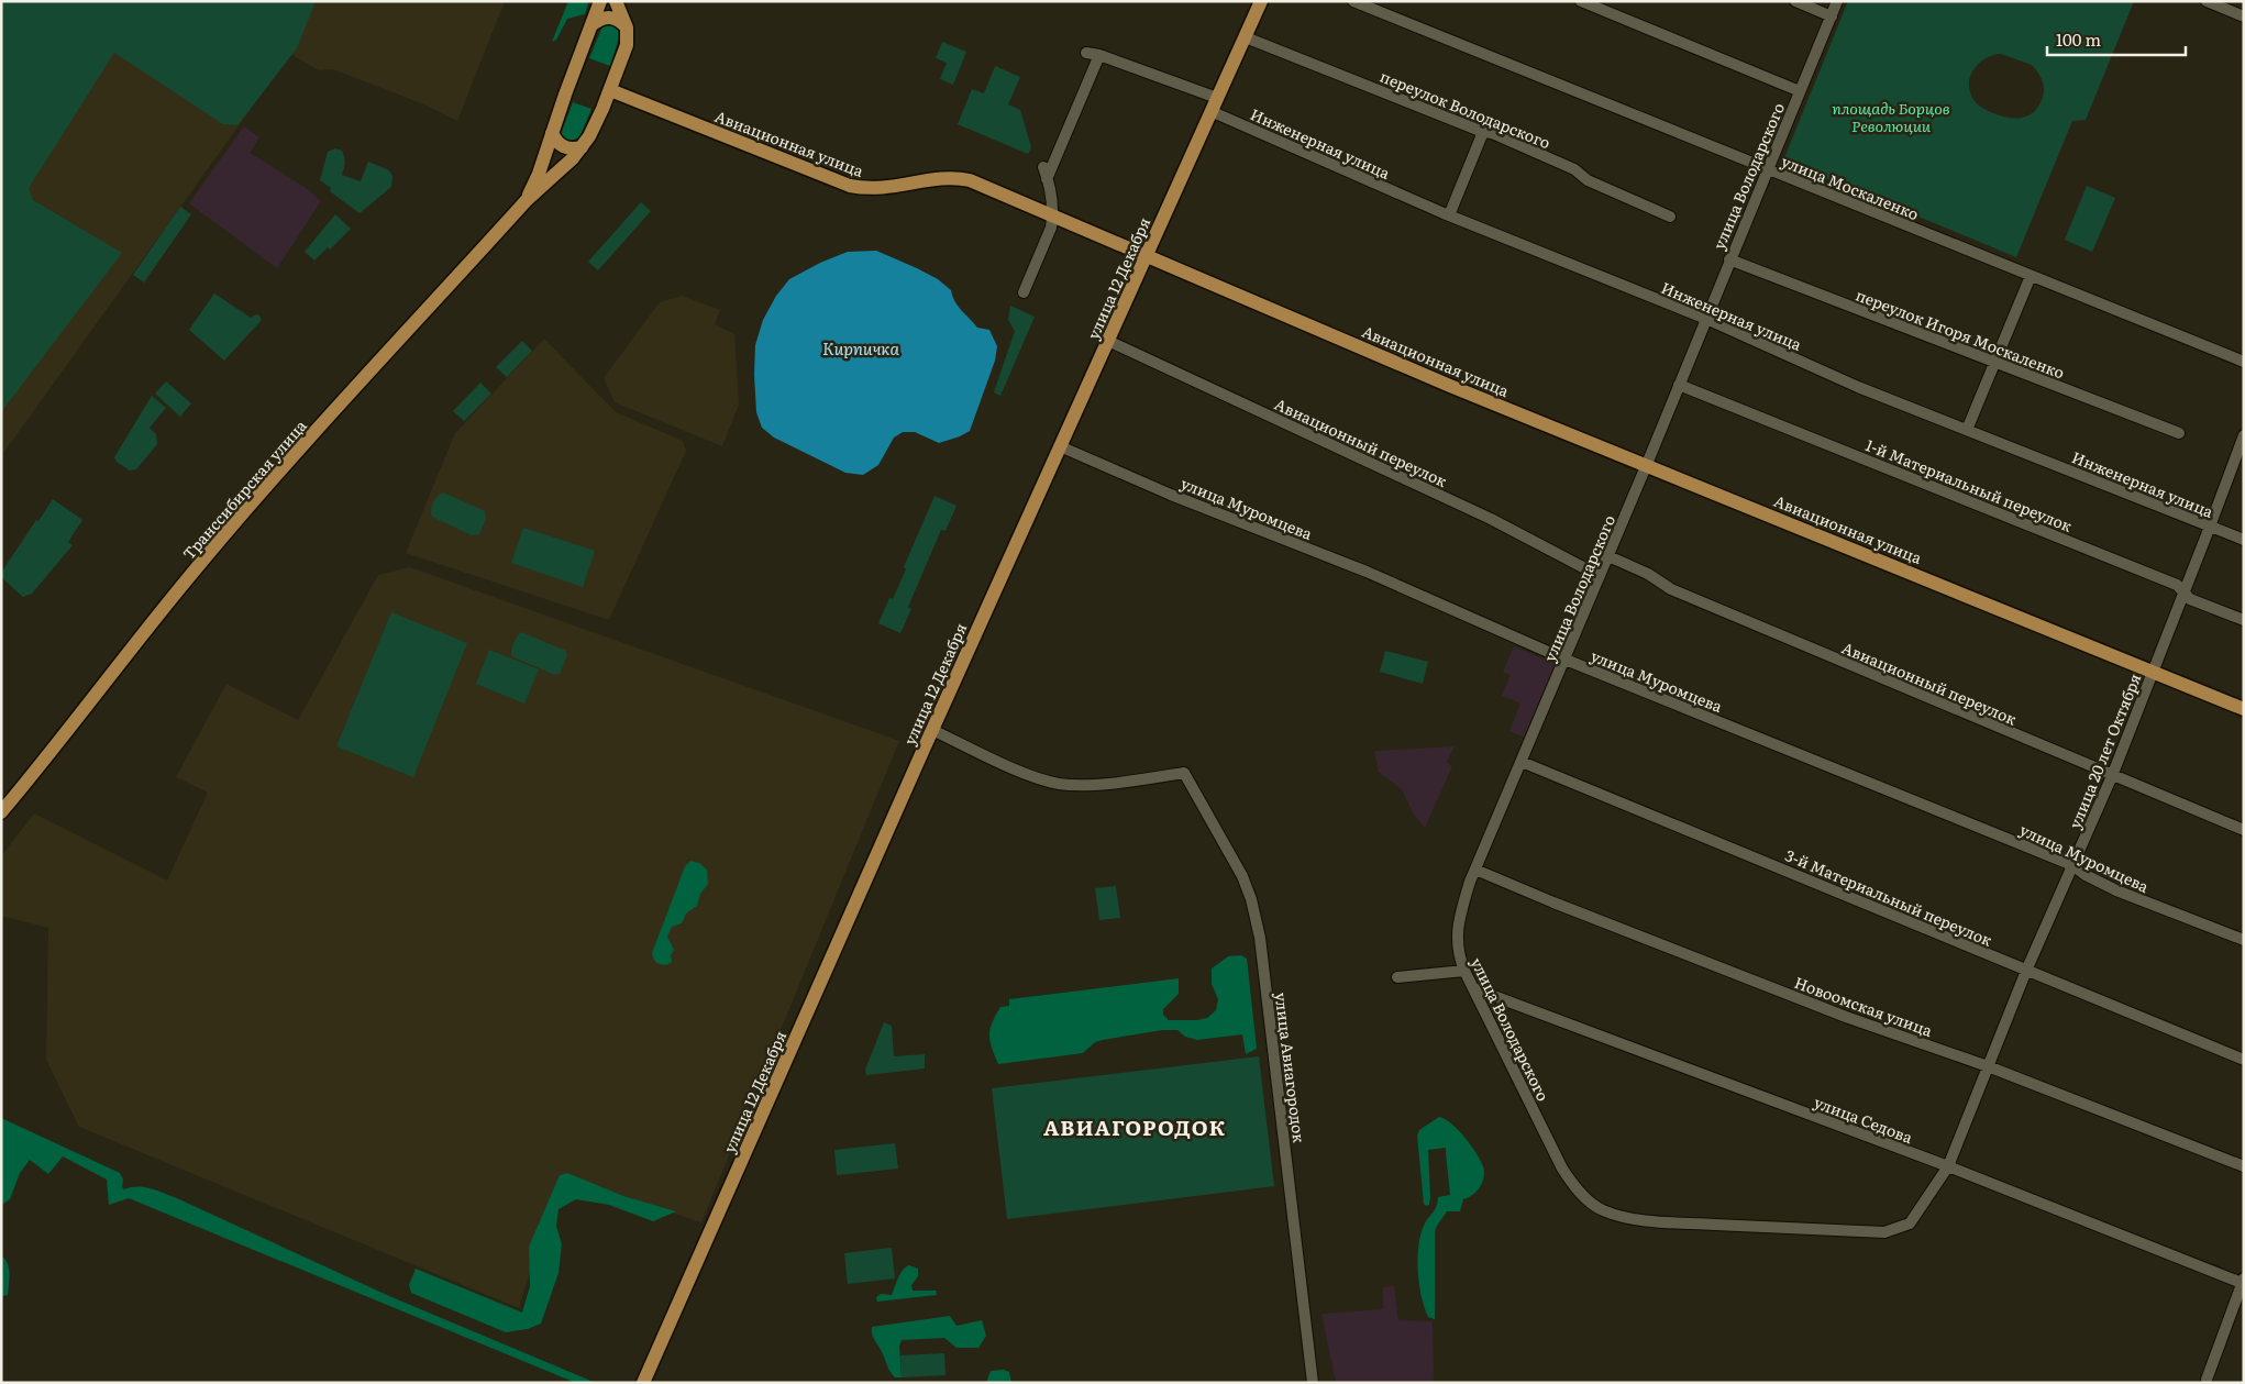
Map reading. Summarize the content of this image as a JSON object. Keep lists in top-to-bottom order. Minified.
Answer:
{"streets":{"main road":["Авиационная улица","улица 12 Декабря","Транссибирская улица"],"street":["переулок Володарского","Инженерная улица","улица Володарского","улица Москаленко","переулок Игоря Москаленко","Авиационный переулок","1-й Материальный переулок","улица Муромцева","улица 20 лет Октября","3-й Материальный переулок","Новоомская улица","улица Авиагородок","улица Седова"]},"crossings":[["переулок Володарского","улица 12 Декабря"],["Авиационная улица","улица Володарского"],["Авиационная улица","улица 12 Декабря"],["Авиационная улица","улица 20 лет Октября"],["Инженерная улица","улица Володарского"],["Инженерная улица","улица 12 Декабря"],["Инженерная улица","улица 20 лет Октября"],["улица Володарского","улица Москаленко"],["улица Володарского","переулок Игоря Москаленко"],["улица Володарского","Авиационный переулок"],["улица Володарского","1-й Материальный переулок"],["улица Володарского","улица Муромцева"],["улица Володарского","улица 20 лет Октября"],["улица Володарского","3-й Материальный переулок"],["улица Володарского","Новоомская улица"],["улица Володарского","улица Седова"],["улица 12 Декабря","Авиационный переулок"],["улица 12 Декабря","улица Муромцева"],["улица 12 Декабря","улица Авиагородок"],["Авиационный переулок","улица 20 лет Октября"],["1-й Материальный переулок","улица 20 лет Октября"],["улица Муромцева","улица 20 лет Октября"],["улица 20 лет Октября","3-й Материальный переулок"],["улица 20 лет Октября","Новоомская улица"],["улица 20 лет Октября","улица Седова"]],"districts":["АВИАГОРОДОК"],"water":["Кирпичка"],"parks":["площадь Борцов Революции"],"scale_bar":"100 m"}
